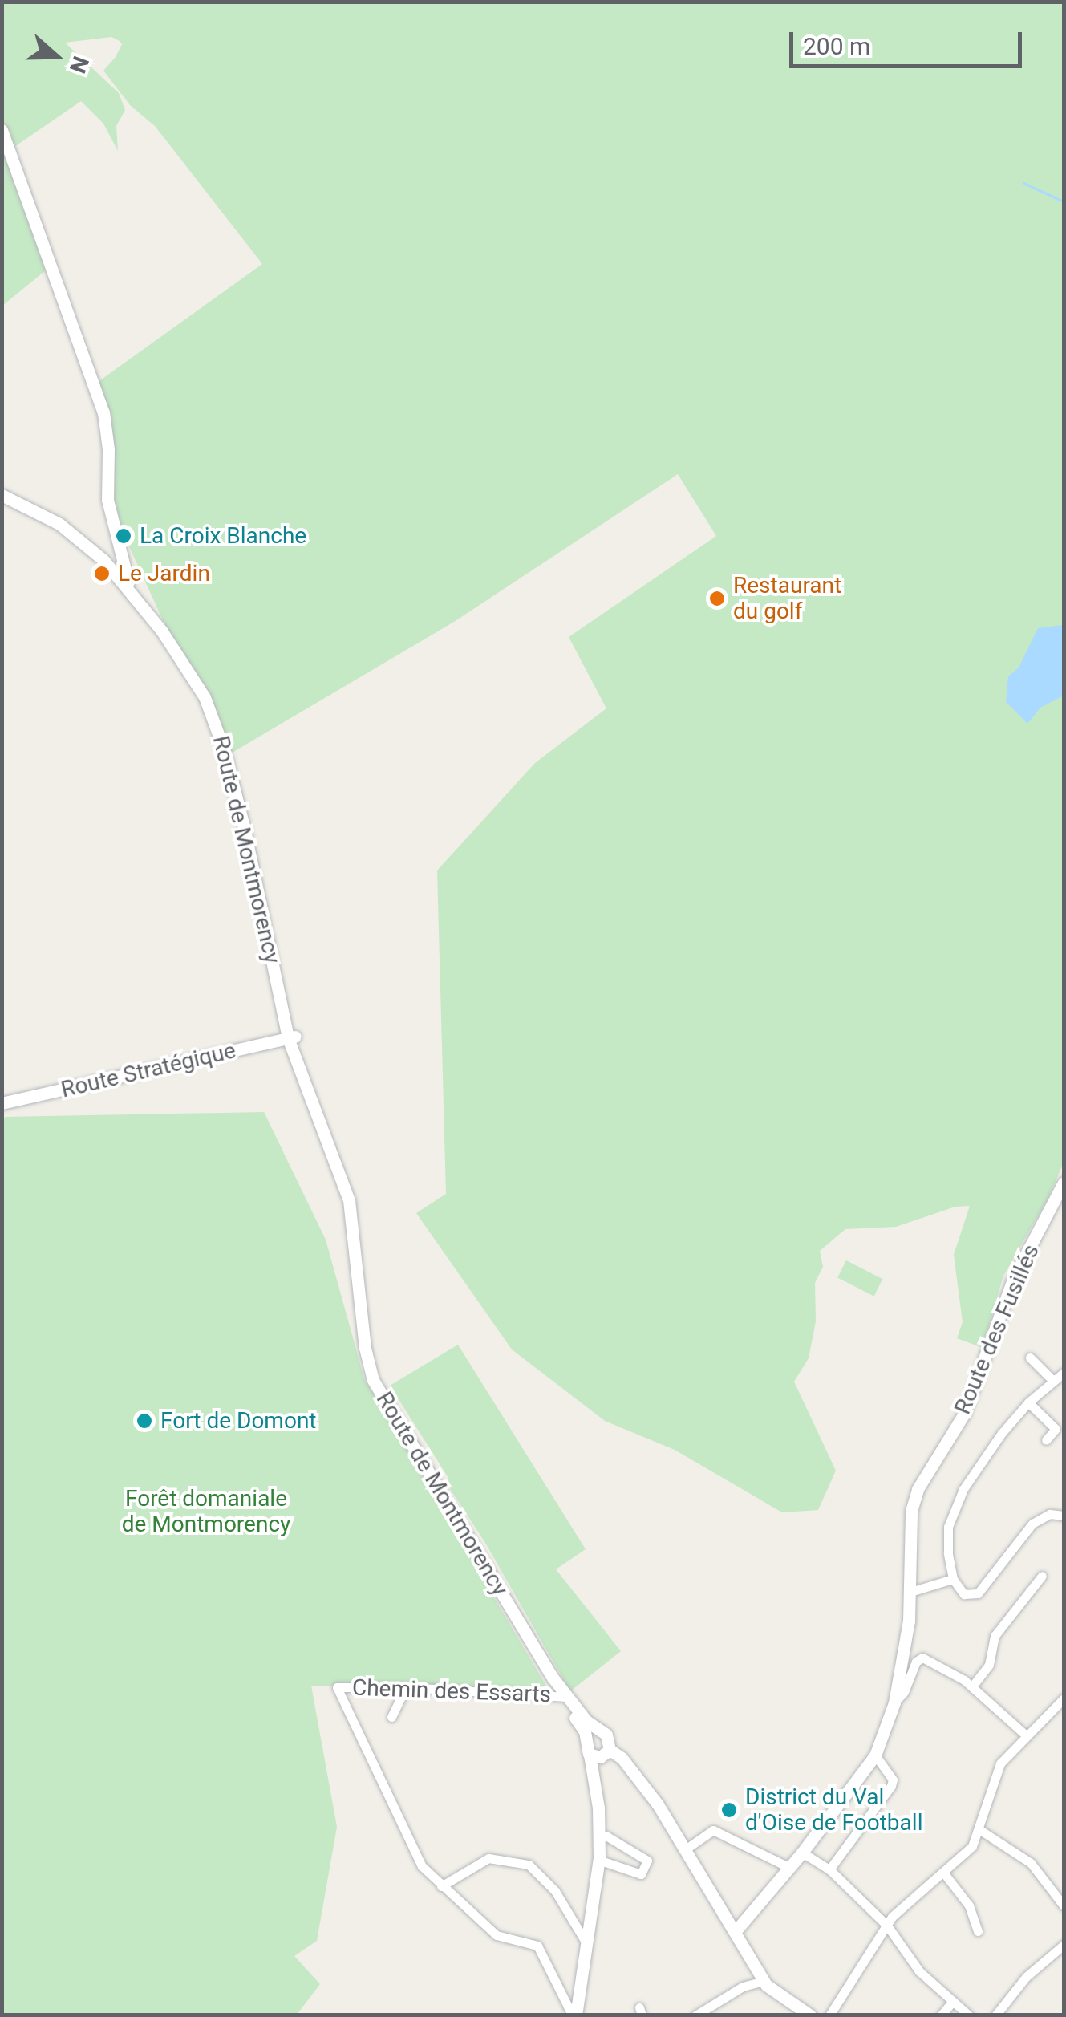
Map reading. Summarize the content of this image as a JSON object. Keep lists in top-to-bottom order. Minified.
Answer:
{"streets":{"main road":["Route de Montmorency","Route Stratégique","Route des Fusillés"],"street":["Chemin des Essarts"]},"crossings":[["Route de Montmorency","Route Stratégique"],["Route de Montmorency","Chemin des Essarts"]],"parks":["Forêt domaniale de Montmorency"],"places":["La Croix Blanche","Le Jardin","Restaurant du golf","Fort de Domont","District du Val d'Oise de Football"],"scale_bar":"200 m","north":"right"}
